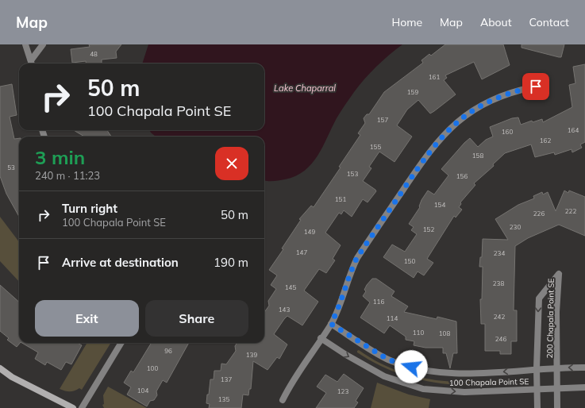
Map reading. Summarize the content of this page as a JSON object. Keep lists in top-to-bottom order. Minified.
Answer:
{"streets":{"street":["200 Chapala Point SE","100 Chapala Point SE"]},"crossings":[["200 Chapala Point SE","100 Chapala Point SE"]],"water":["Lake Chaparral"],"house_numbers":["48","161","159","157","164","160","162","155","158","53","153","156","151","154","222","226","230","152","149","147","234","150","238","145","116","143","242","114","110","108","246","96","139","100","137","104","123","135"],"page":{"header":"Map","nav":["Home","Map","About","Contact"],"turn":["50 m","100 Chapala Point SE"],"heading":["3 min","240 m · 11:23"],"list":[{"name":"Turn right","note":"100 Chapala Point SE","value":"50 m"},{"name":"Arrive at destination","value":"190 m"}],"buttons":["Exit","Share"]}}
